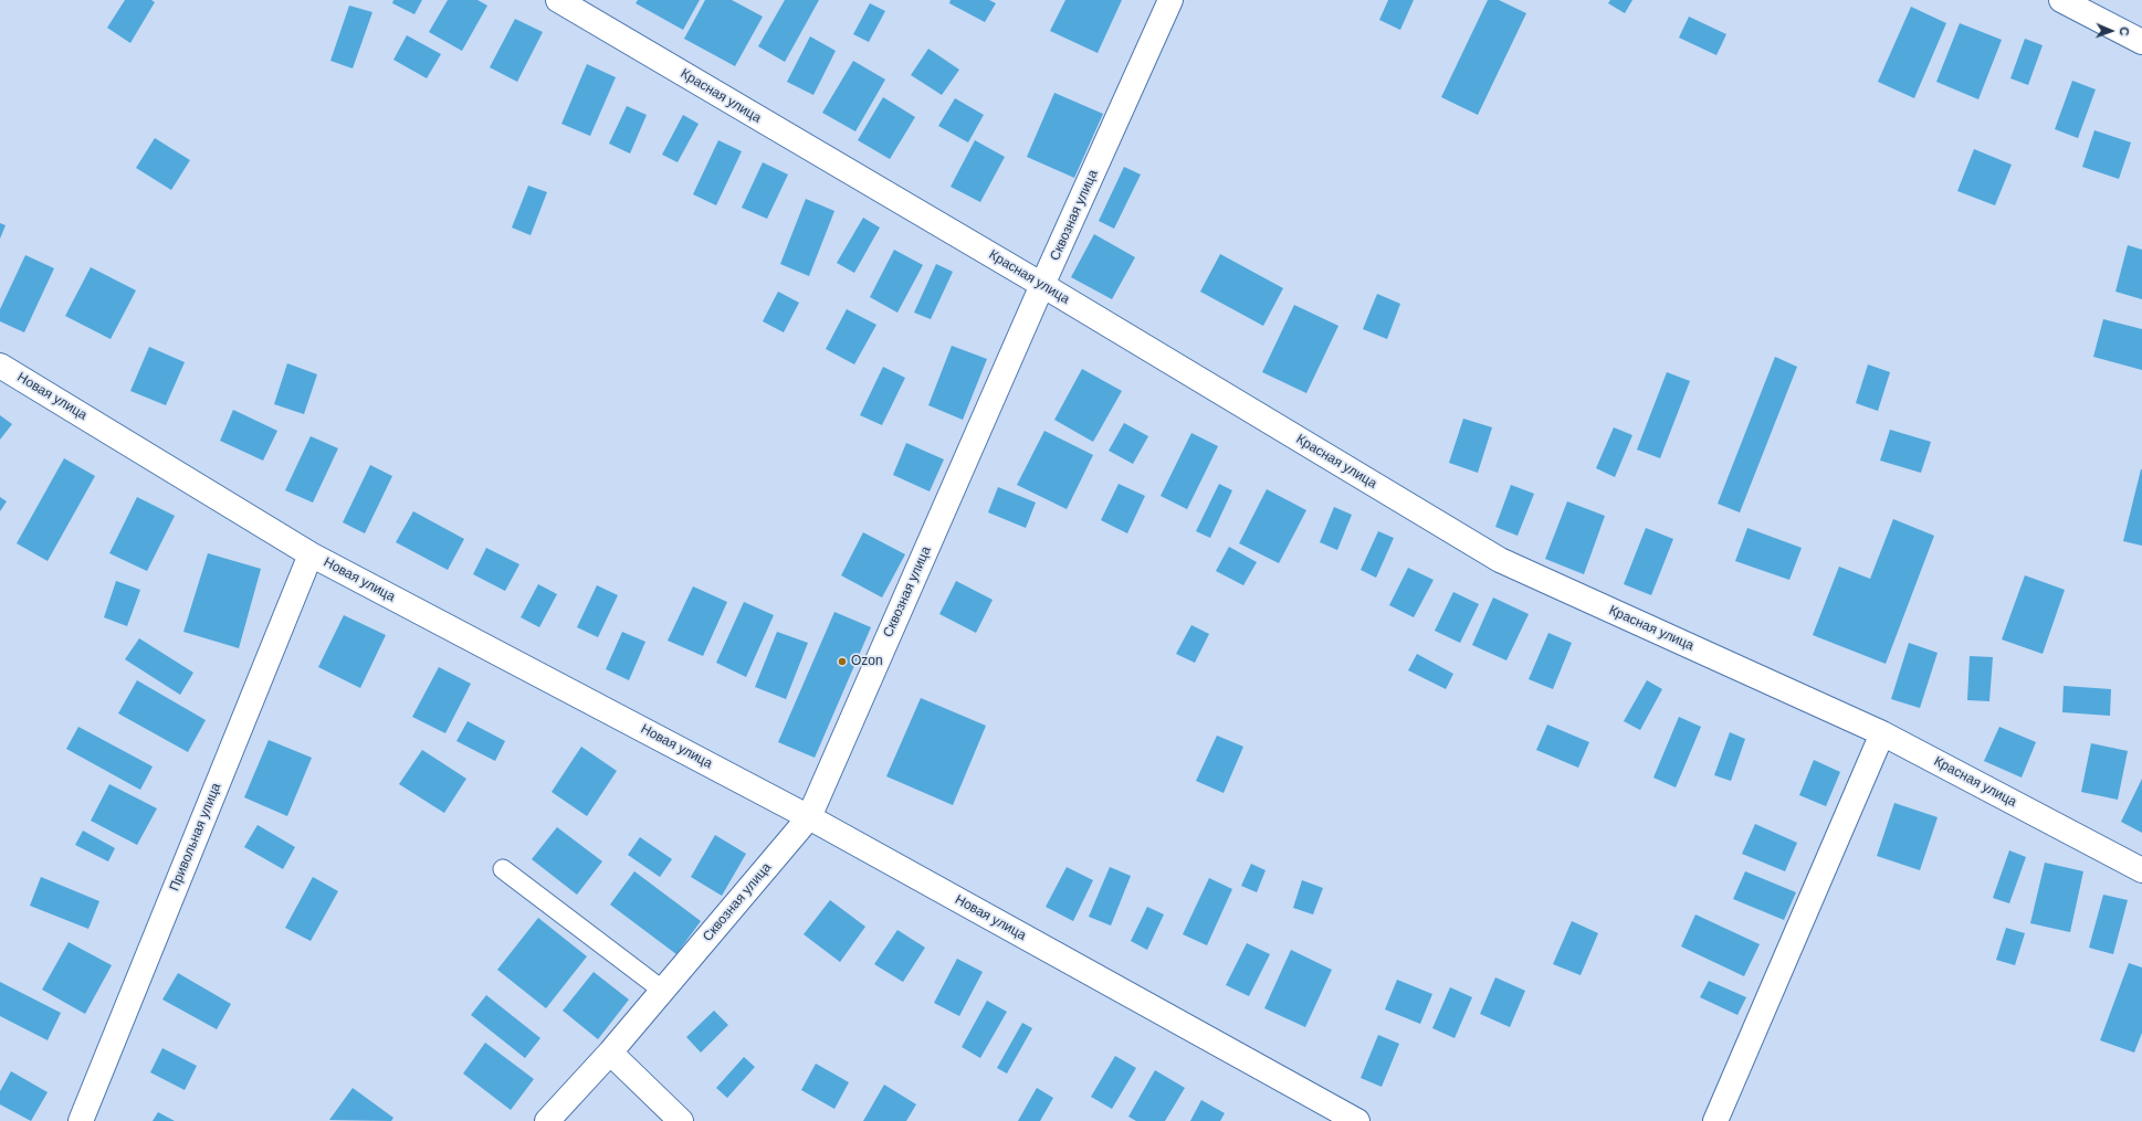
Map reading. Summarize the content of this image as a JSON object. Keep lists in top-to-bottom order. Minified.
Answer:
{"streets":{"street":["Красная улица","Сквозная улица","Новая улица","Привольная улица"]},"crossings":[["Красная улица","Сквозная улица"],["Сквозная улица","Новая улица"],["Новая улица","Привольная улица"]],"places":["Ozon"],"north":"right"}
